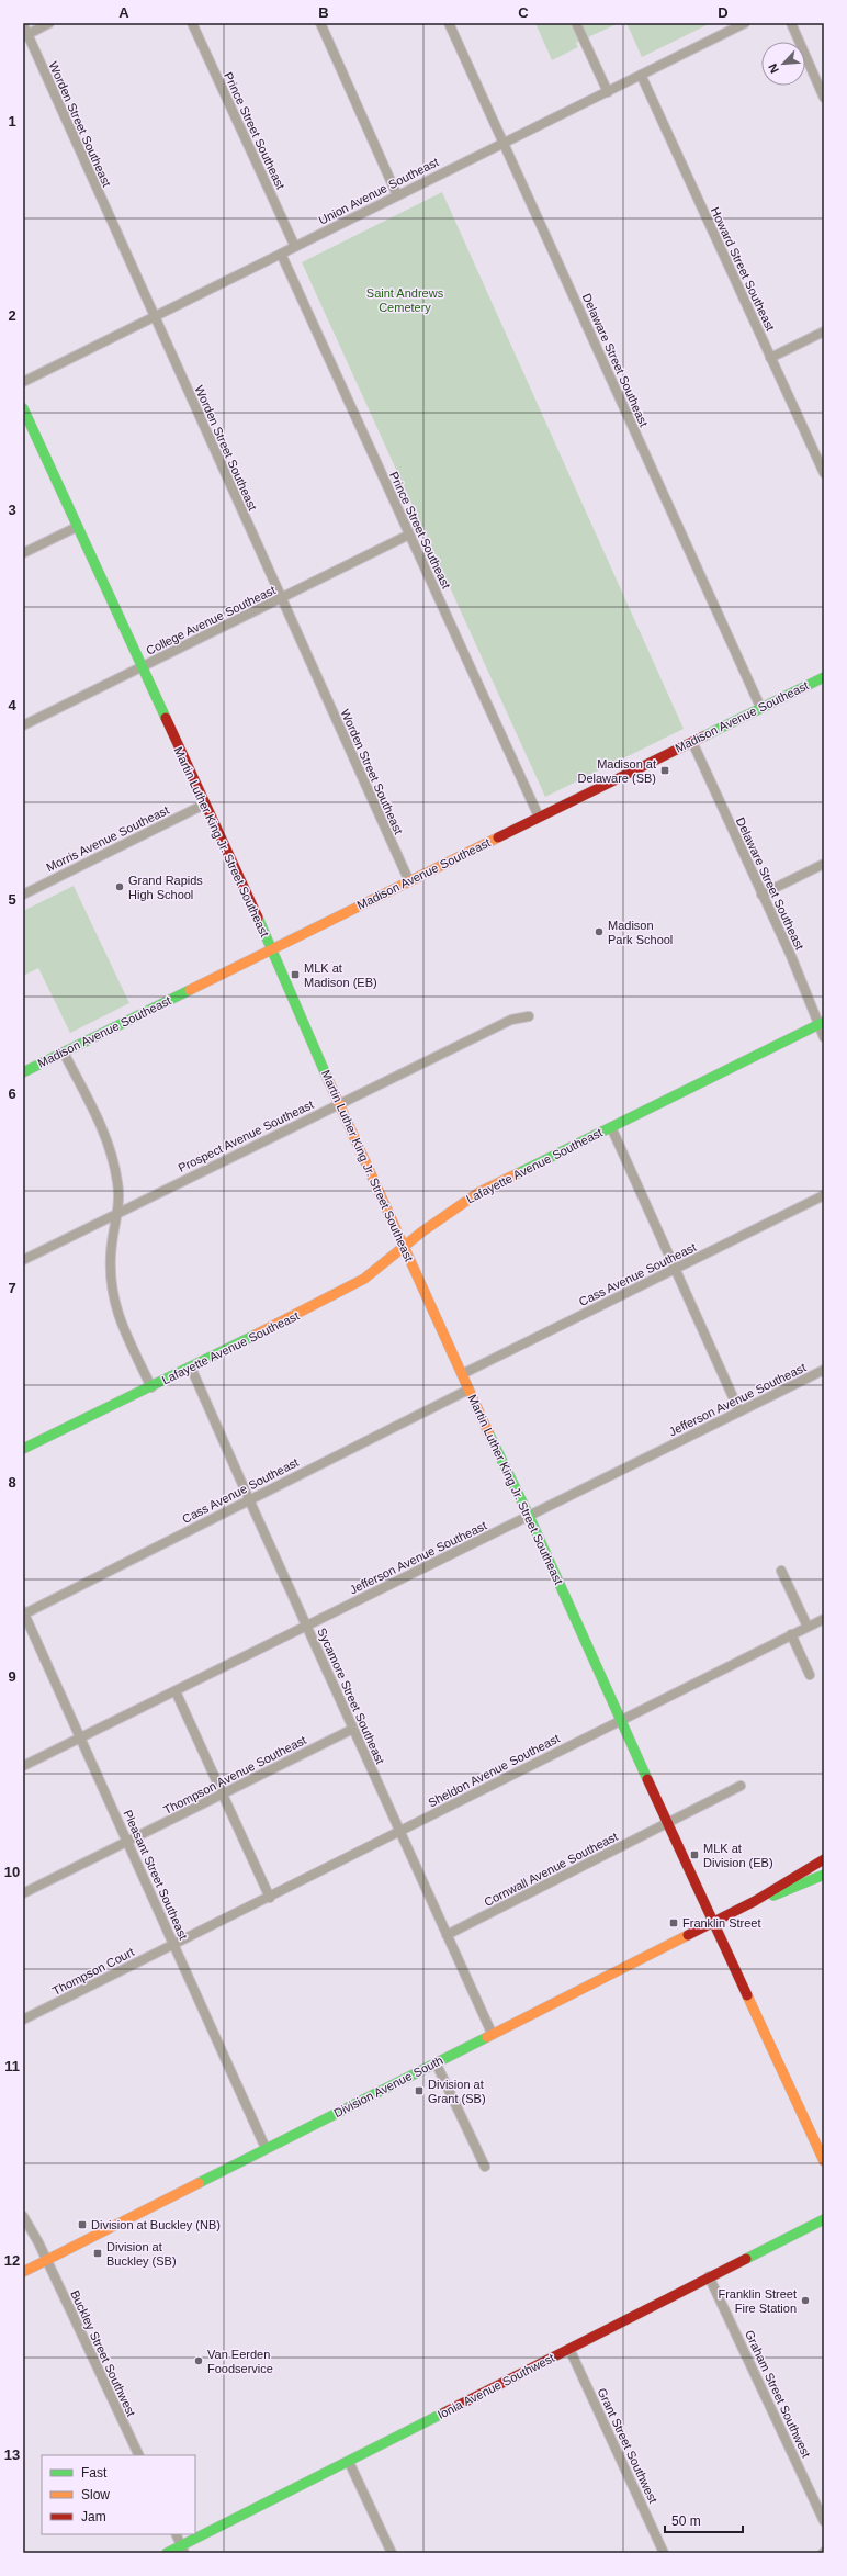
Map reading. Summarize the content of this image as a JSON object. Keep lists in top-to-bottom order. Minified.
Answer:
{"streets":{"main road":["Madison Avenue Southeast","Martin Luther King Jr. Street Southeast","Lafayette Avenue Southeast","Division Avenue South","Ionia Avenue Southwest"],"street":["Worden Street Southeast","Prince Street Southeast","Union Avenue Southeast","Howard Street Southeast","Delaware Street Southeast","College Avenue Southeast","Morris Avenue Southeast","Prospect Avenue Southeast","Cass Avenue Southeast","Jefferson Avenue Southeast","Sycamore Street Southeast","Sheldon Avenue Southeast","Thompson Avenue Southeast","Cornwall Avenue Southeast","Pleasant Street Southeast","Thompson Court","Buckley Street Southwest","Graham Street Southwest","Grant Street Southwest"]},"crossings":[["Worden Street Southeast","Union Avenue Southeast"],["Worden Street Southeast","College Avenue Southeast"],["Worden Street Southeast","Madison Avenue Southeast"],["Prince Street Southeast","Union Avenue Southeast"],["Prince Street Southeast","College Avenue Southeast"],["Prince Street Southeast","Madison Avenue Southeast"],["Union Avenue Southeast","Howard Street Southeast"],["Union Avenue Southeast","Delaware Street Southeast"],["Delaware Street Southeast","Madison Avenue Southeast"],["Delaware Street Southeast","Lafayette Avenue Southeast"],["College Avenue Southeast","Martin Luther King Jr. Street Southeast"],["Madison Avenue Southeast","Martin Luther King Jr. Street Southeast"],["Morris Avenue Southeast","Martin Luther King Jr. Street Southeast"],["Martin Luther King Jr. Street Southeast","Prospect Avenue Southeast"],["Martin Luther King Jr. Street Southeast","Lafayette Avenue Southeast"],["Martin Luther King Jr. Street Southeast","Cass Avenue Southeast"],["Martin Luther King Jr. Street Southeast","Jefferson Avenue Southeast"],["Martin Luther King Jr. Street Southeast","Sheldon Avenue Southeast"],["Martin Luther King Jr. Street Southeast","Cornwall Avenue Southeast"],["Martin Luther King Jr. Street Southeast","Division Avenue South"],["Lafayette Avenue Southeast","Sycamore Street Southeast"],["Cass Avenue Southeast","Sycamore Street Southeast"],["Cass Avenue Southeast","Pleasant Street Southeast"],["Jefferson Avenue Southeast","Sycamore Street Southeast"],["Jefferson Avenue Southeast","Pleasant Street Southeast"],["Sycamore Street Southeast","Sheldon Avenue Southeast"],["Sycamore Street Southeast","Thompson Avenue Southeast"],["Sycamore Street Southeast","Cornwall Avenue Southeast"],["Sycamore Street Southeast","Division Avenue South"],["Sheldon Avenue Southeast","Pleasant Street Southeast"],["Sheldon Avenue Southeast","Thompson Court"],["Thompson Avenue Southeast","Pleasant Street Southeast"],["Pleasant Street Southeast","Thompson Court"],["Pleasant Street Southeast","Division Avenue South"],["Division Avenue South","Buckley Street Southwest"],["Ionia Avenue Southwest","Graham Street Southwest"],["Ionia Avenue Southwest","Grant Street Southwest"]],"parks":["Saint Andrews Cemetery"],"places":{"transit":["Madison at Delaware (SB)","MLK at Madison (EB)","MLK at Division (EB)","Franklin Street","Division at Grant (SB)","Division at Buckley (NB)","Division at Buckley (SB)"],"other":["Grand Rapids High School","Madison Park School","Franklin Street Fire Station","Van Eerden Foodservice"]},"legend":["Fast","Slow","Jam"],"scale_bar":"50 m","north":"bottom left","grid":{"columns":["A","B","C","D"],"rows":["1","2","3","4","5","6","7","8","9","10","11","12","13"]}}
